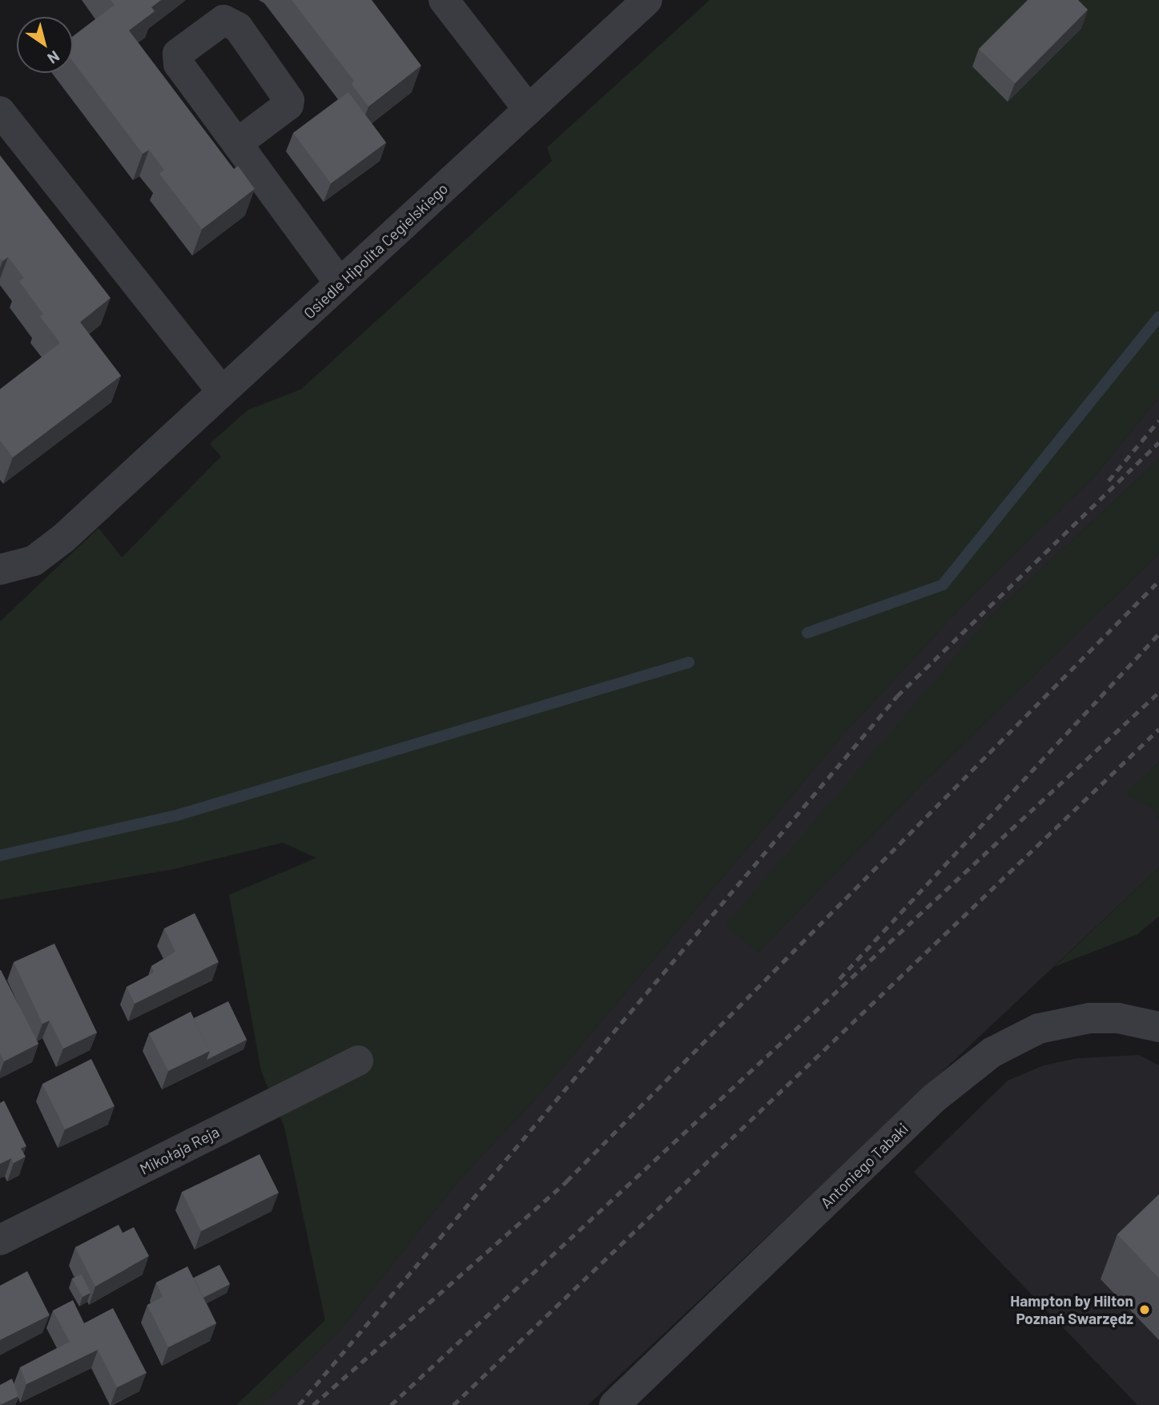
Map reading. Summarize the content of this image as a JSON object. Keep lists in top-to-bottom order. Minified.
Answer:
{"streets":{"street":["Osiedle Hipolita Cegielskiego","Mikołaja Reja","Antoniego Tabaki"]},"places":["Hampton by Hilton Poznań Swarzędz"],"north":"bottom right"}
